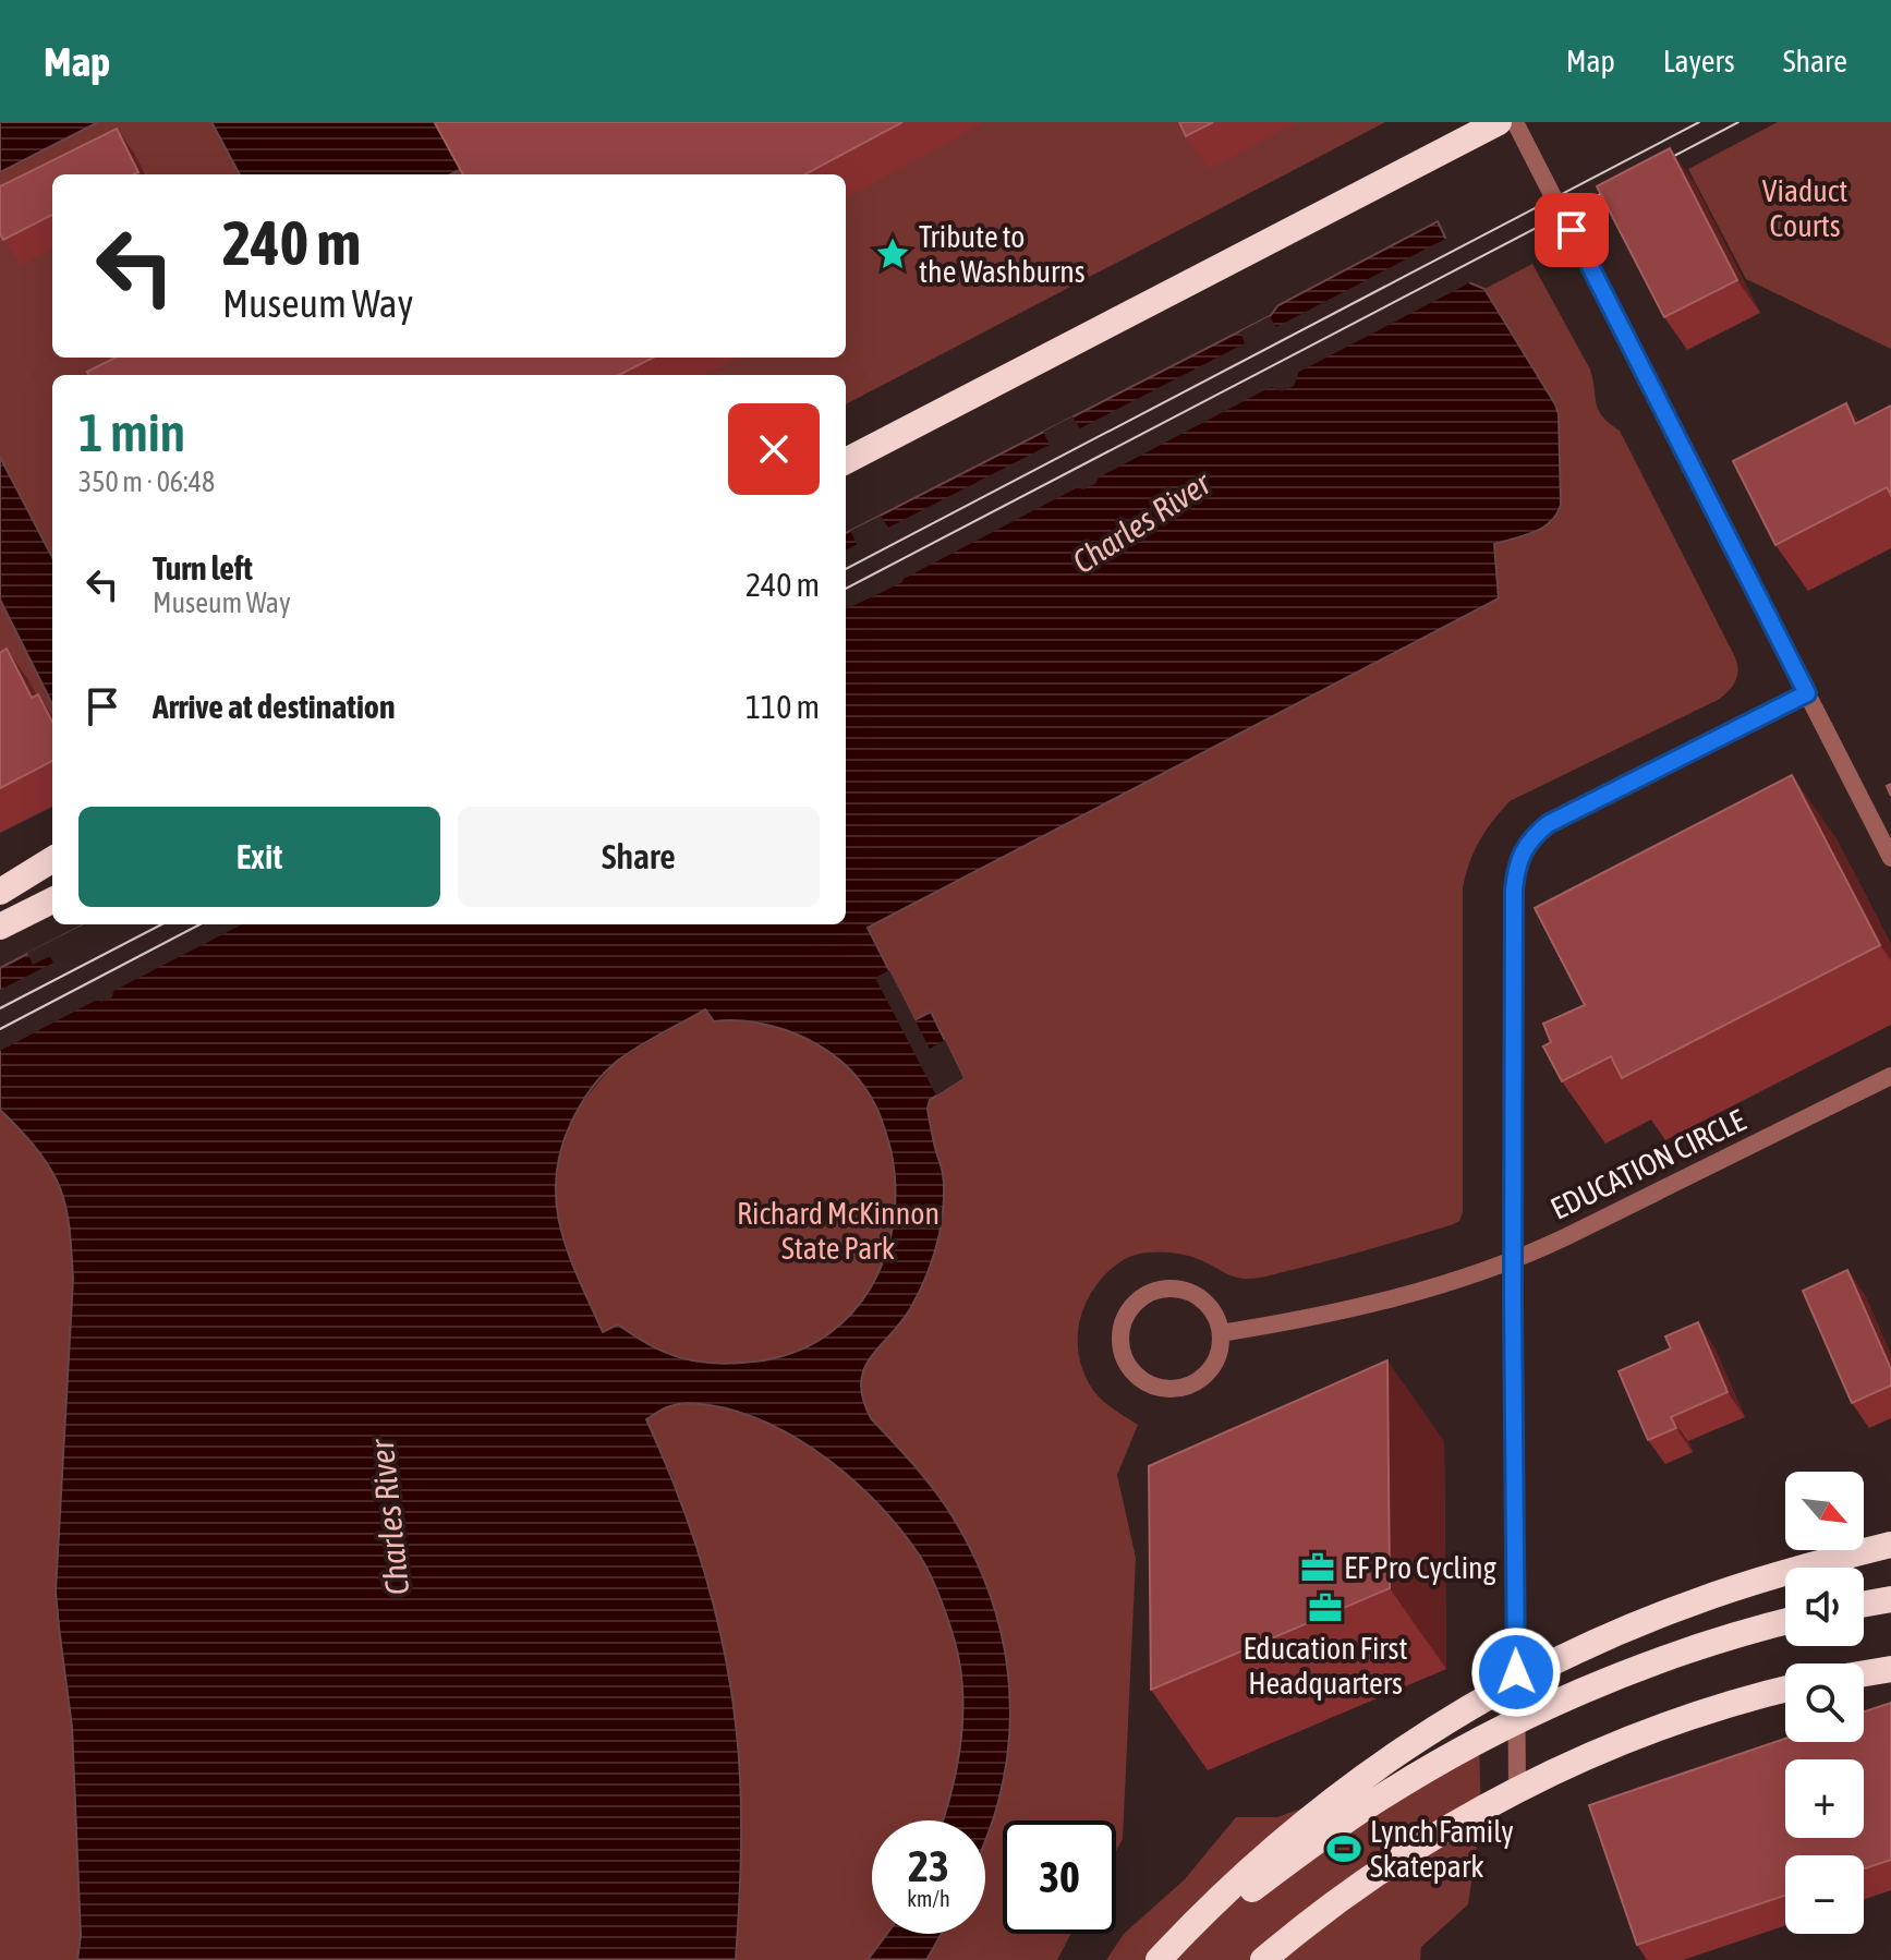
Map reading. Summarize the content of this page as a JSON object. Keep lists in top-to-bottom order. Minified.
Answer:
{"streets":{"street":["EDUCATION CIRCLE"]},"water":["Charles River"],"parks":["Viaduct Courts","Richard McKinnon State Park"],"places":{"place":["Tribute to the Washburns"],"office":["EF Pro Cycling","Education First Headquarters"],"sports":["Lynch Family Skatepark"]},"north":"bottom right","page":{"header":"Map","nav":["Map","Layers","Share"],"turn":["240 m","Museum Way"],"heading":["1 min","350 m · 06:48"],"list":[{"name":"Turn left","note":"Museum Way","value":"240 m"},{"name":"Arrive at destination","value":"110 m"}],"buttons":["Exit","Share"],"map_buttons":["+","−"],"speed":"23 km/h","limit":"30"}}
